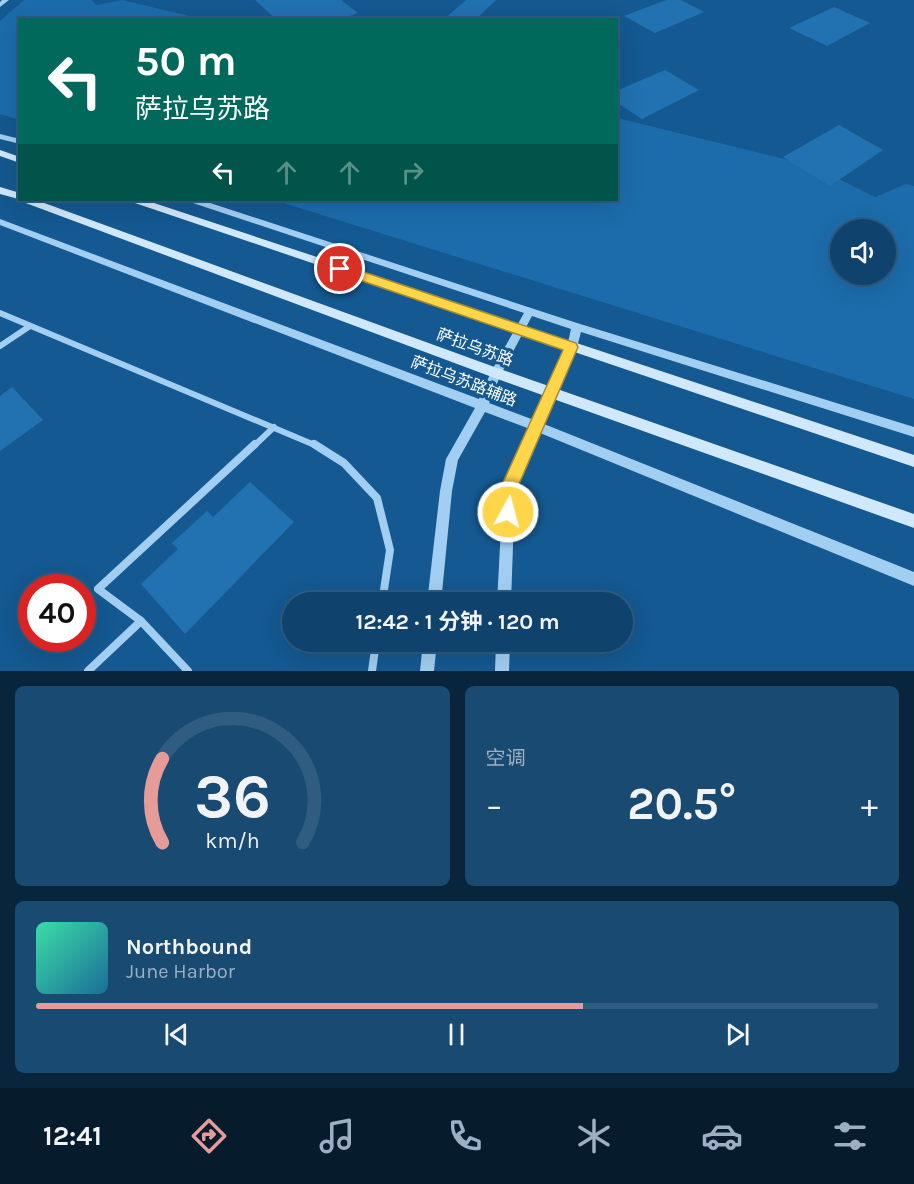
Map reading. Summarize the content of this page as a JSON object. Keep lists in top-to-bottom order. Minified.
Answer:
{"streets":{"main road":["萨拉乌苏路"],"street":["萨拉乌苏路辅路"]},"page":{"turn":["50 m","萨拉乌苏路"],"limit":"40","trip":"12:42 · 1 分钟 · 120 m","tile":"空调","heat":["−","20.5°","+"],"song":["Northbound","June Harbor"],"tabs":"12:41","gauge":["36","km/h"]}}
